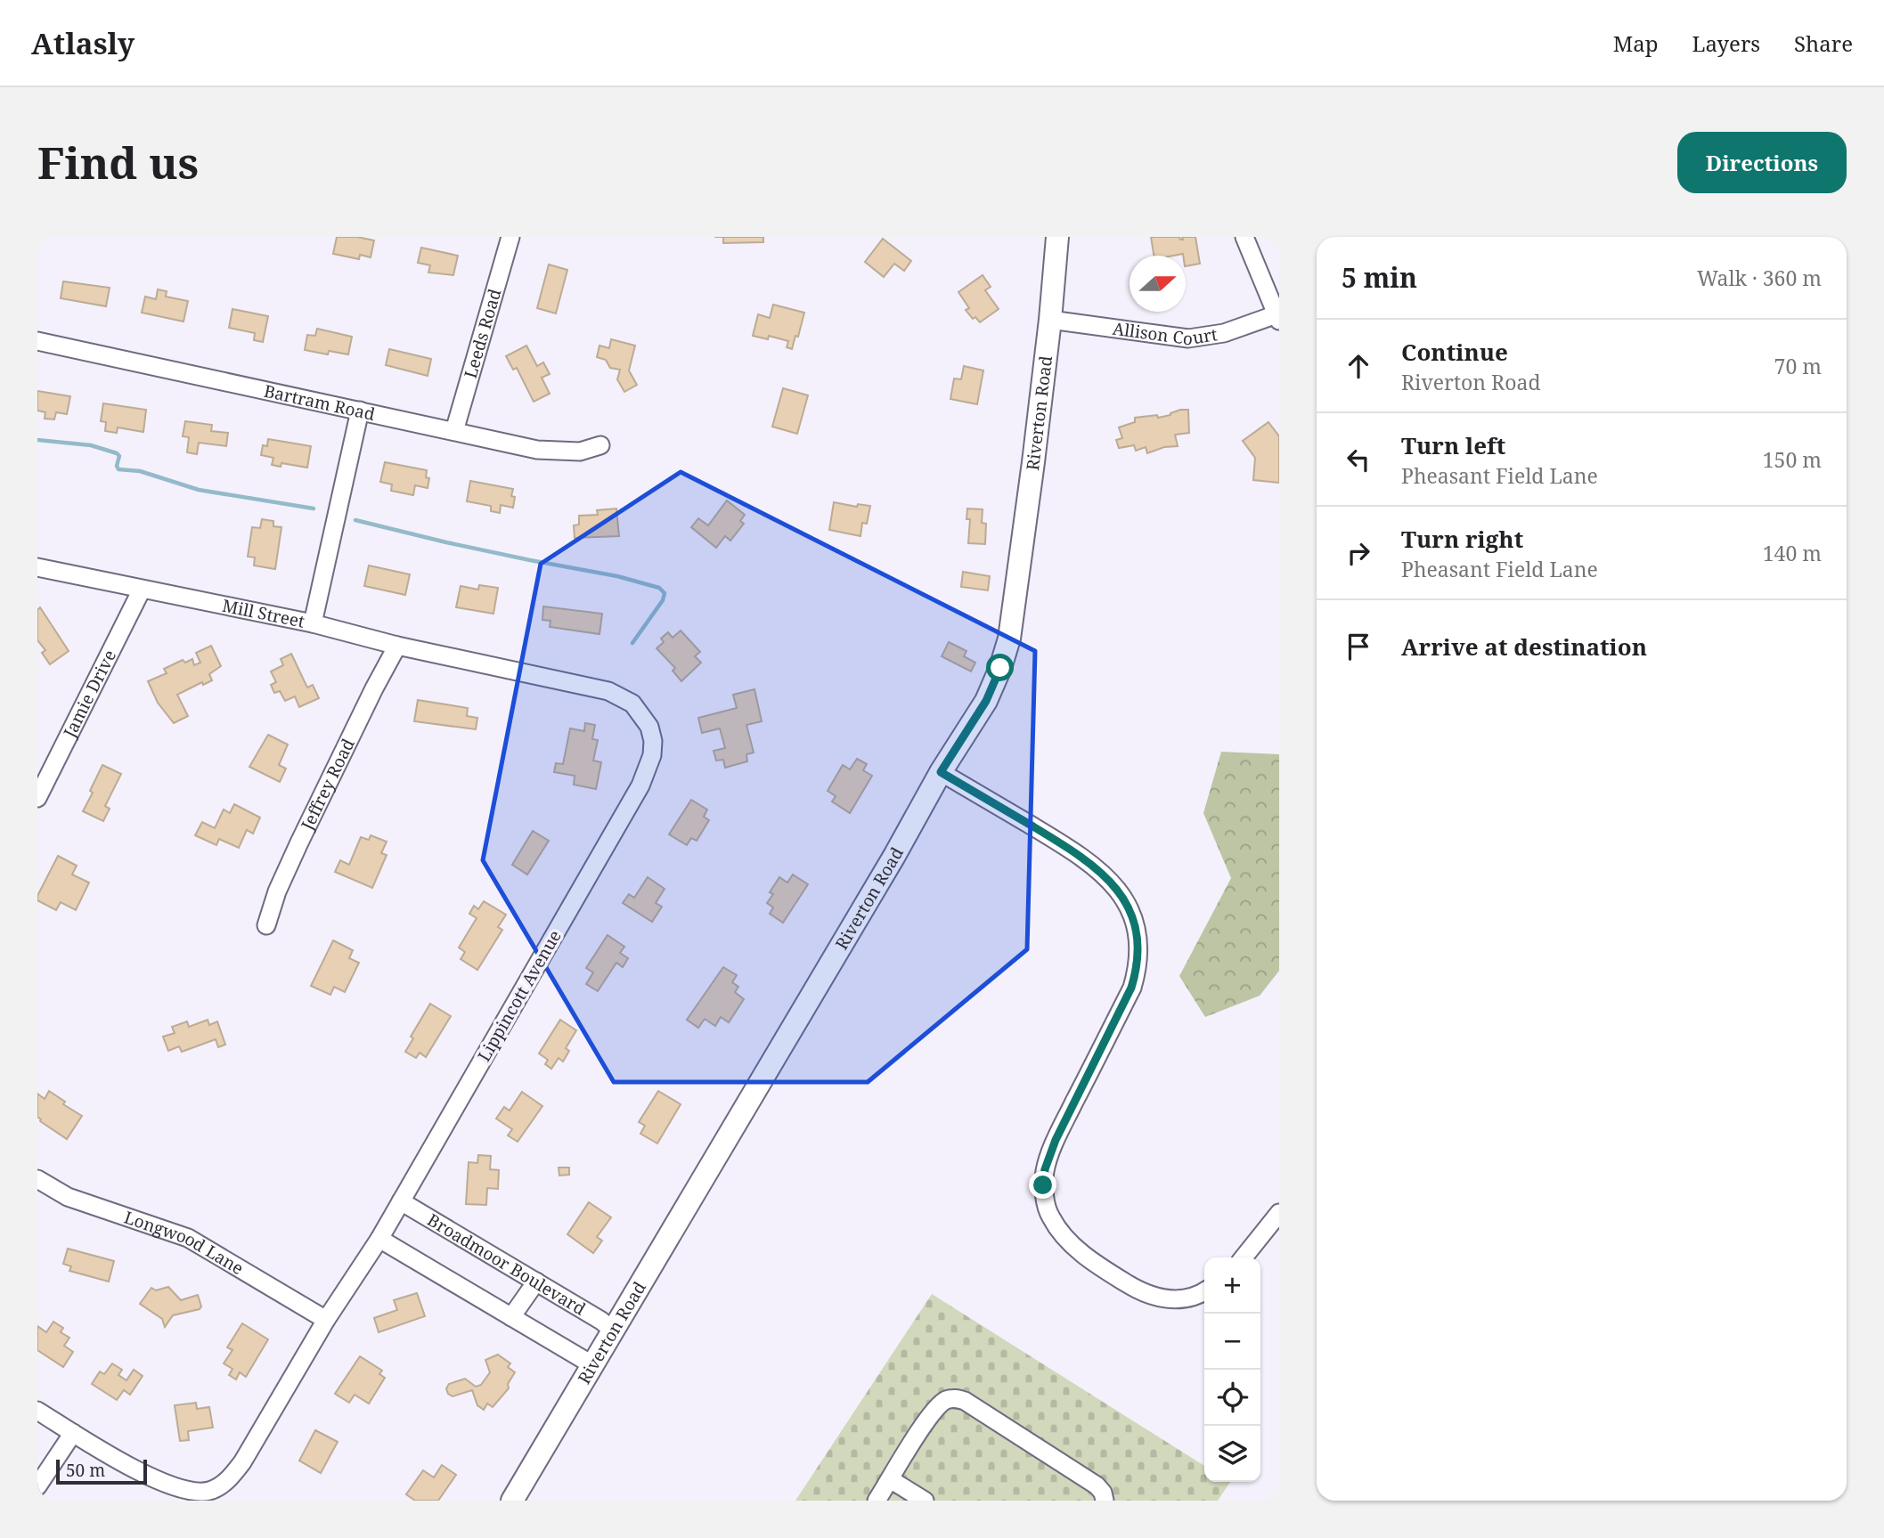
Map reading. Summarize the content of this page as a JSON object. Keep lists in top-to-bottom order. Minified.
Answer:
{"streets":{"main road":["Riverton Road"],"street":["Allison Court","Leeds Road","Bartram Road","Mill Street","Jamie Drive","Jeffrey Road","Lippincott Avenue","Longwood Lane","Broadmoor Boulevard"]},"crossings":[["Allison Court","Riverton Road"],["Leeds Road","Bartram Road"],["Bartram Road","Mill Street"],["Riverton Road","Broadmoor Boulevard"],["Mill Street","Jamie Drive"],["Mill Street","Lippincott Avenue"],["Jeffrey Road","Lippincott Avenue"],["Lippincott Avenue","Longwood Lane"],["Lippincott Avenue","Broadmoor Boulevard"]],"scale_bar":"50 m","north":"right","page":{"header":"Atlasly","nav":["Map","Layers","Share"],"buttons":"Directions","title":"Find us","heading":["5 min","Walk · 360 m"],"list":[["Continue","Riverton Road","70 m"],["Turn left","Pheasant Field Lane","150 m"],["Turn right","Pheasant Field Lane","140 m"],"Arrive at destination"],"map_buttons":["+","−"],"scale":"50 m"}}
